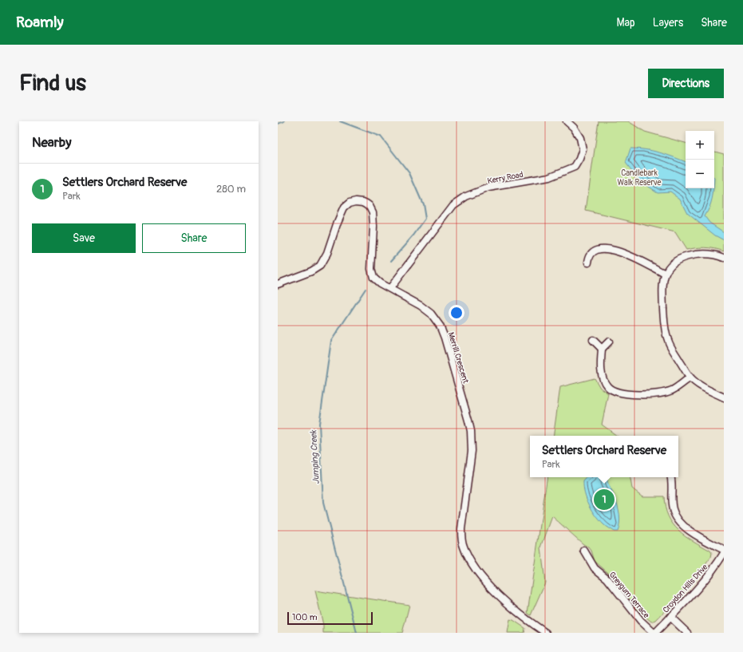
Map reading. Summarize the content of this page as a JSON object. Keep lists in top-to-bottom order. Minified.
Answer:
{"streets":{"street":["Kerry Road","Merrill Crescent","Croydon Hills Drive","Greygum Terrace"]},"crossings":[["Kerry Road","Merrill Crescent"],["Croydon Hills Drive","Greygum Terrace"]],"water":["Jumping Creek"],"parks":["Candlebark Walk Reserve"],"scale_bar":"100 m","page":{"header":"Roamly","nav":["Map","Layers","Share"],"buttons":["Directions",["Save","Share"]],"title":"Find us","heading":"Nearby","map_buttons":["+","−"],"list":[{"mark":"1","name":"Settlers Orchard Reserve","note":"Park","value":"280 m"}],"popup":["Settlers Orchard Reserve","Park"],"pins":"1","scale":"100 m"}}
